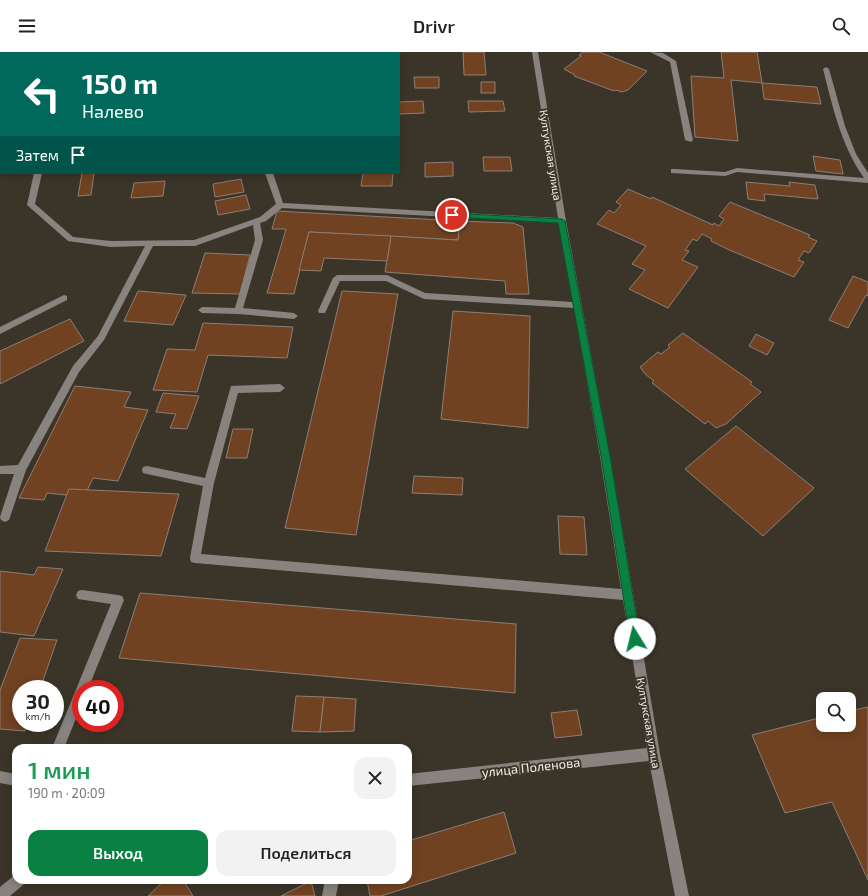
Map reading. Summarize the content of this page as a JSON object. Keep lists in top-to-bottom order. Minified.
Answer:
{"streets":{"street":["Култукская улица","улица Поленова"]},"crossings":[["Култукская улица","улица Поленова"]],"page":{"header":"Drivr","turn":["150 m","Налево"],"then":"Затем","speed":"30 km/h","limit":"40","heading":["1 мин","190 m · 20:09"],"buttons":["Выход","Поделиться"]}}
